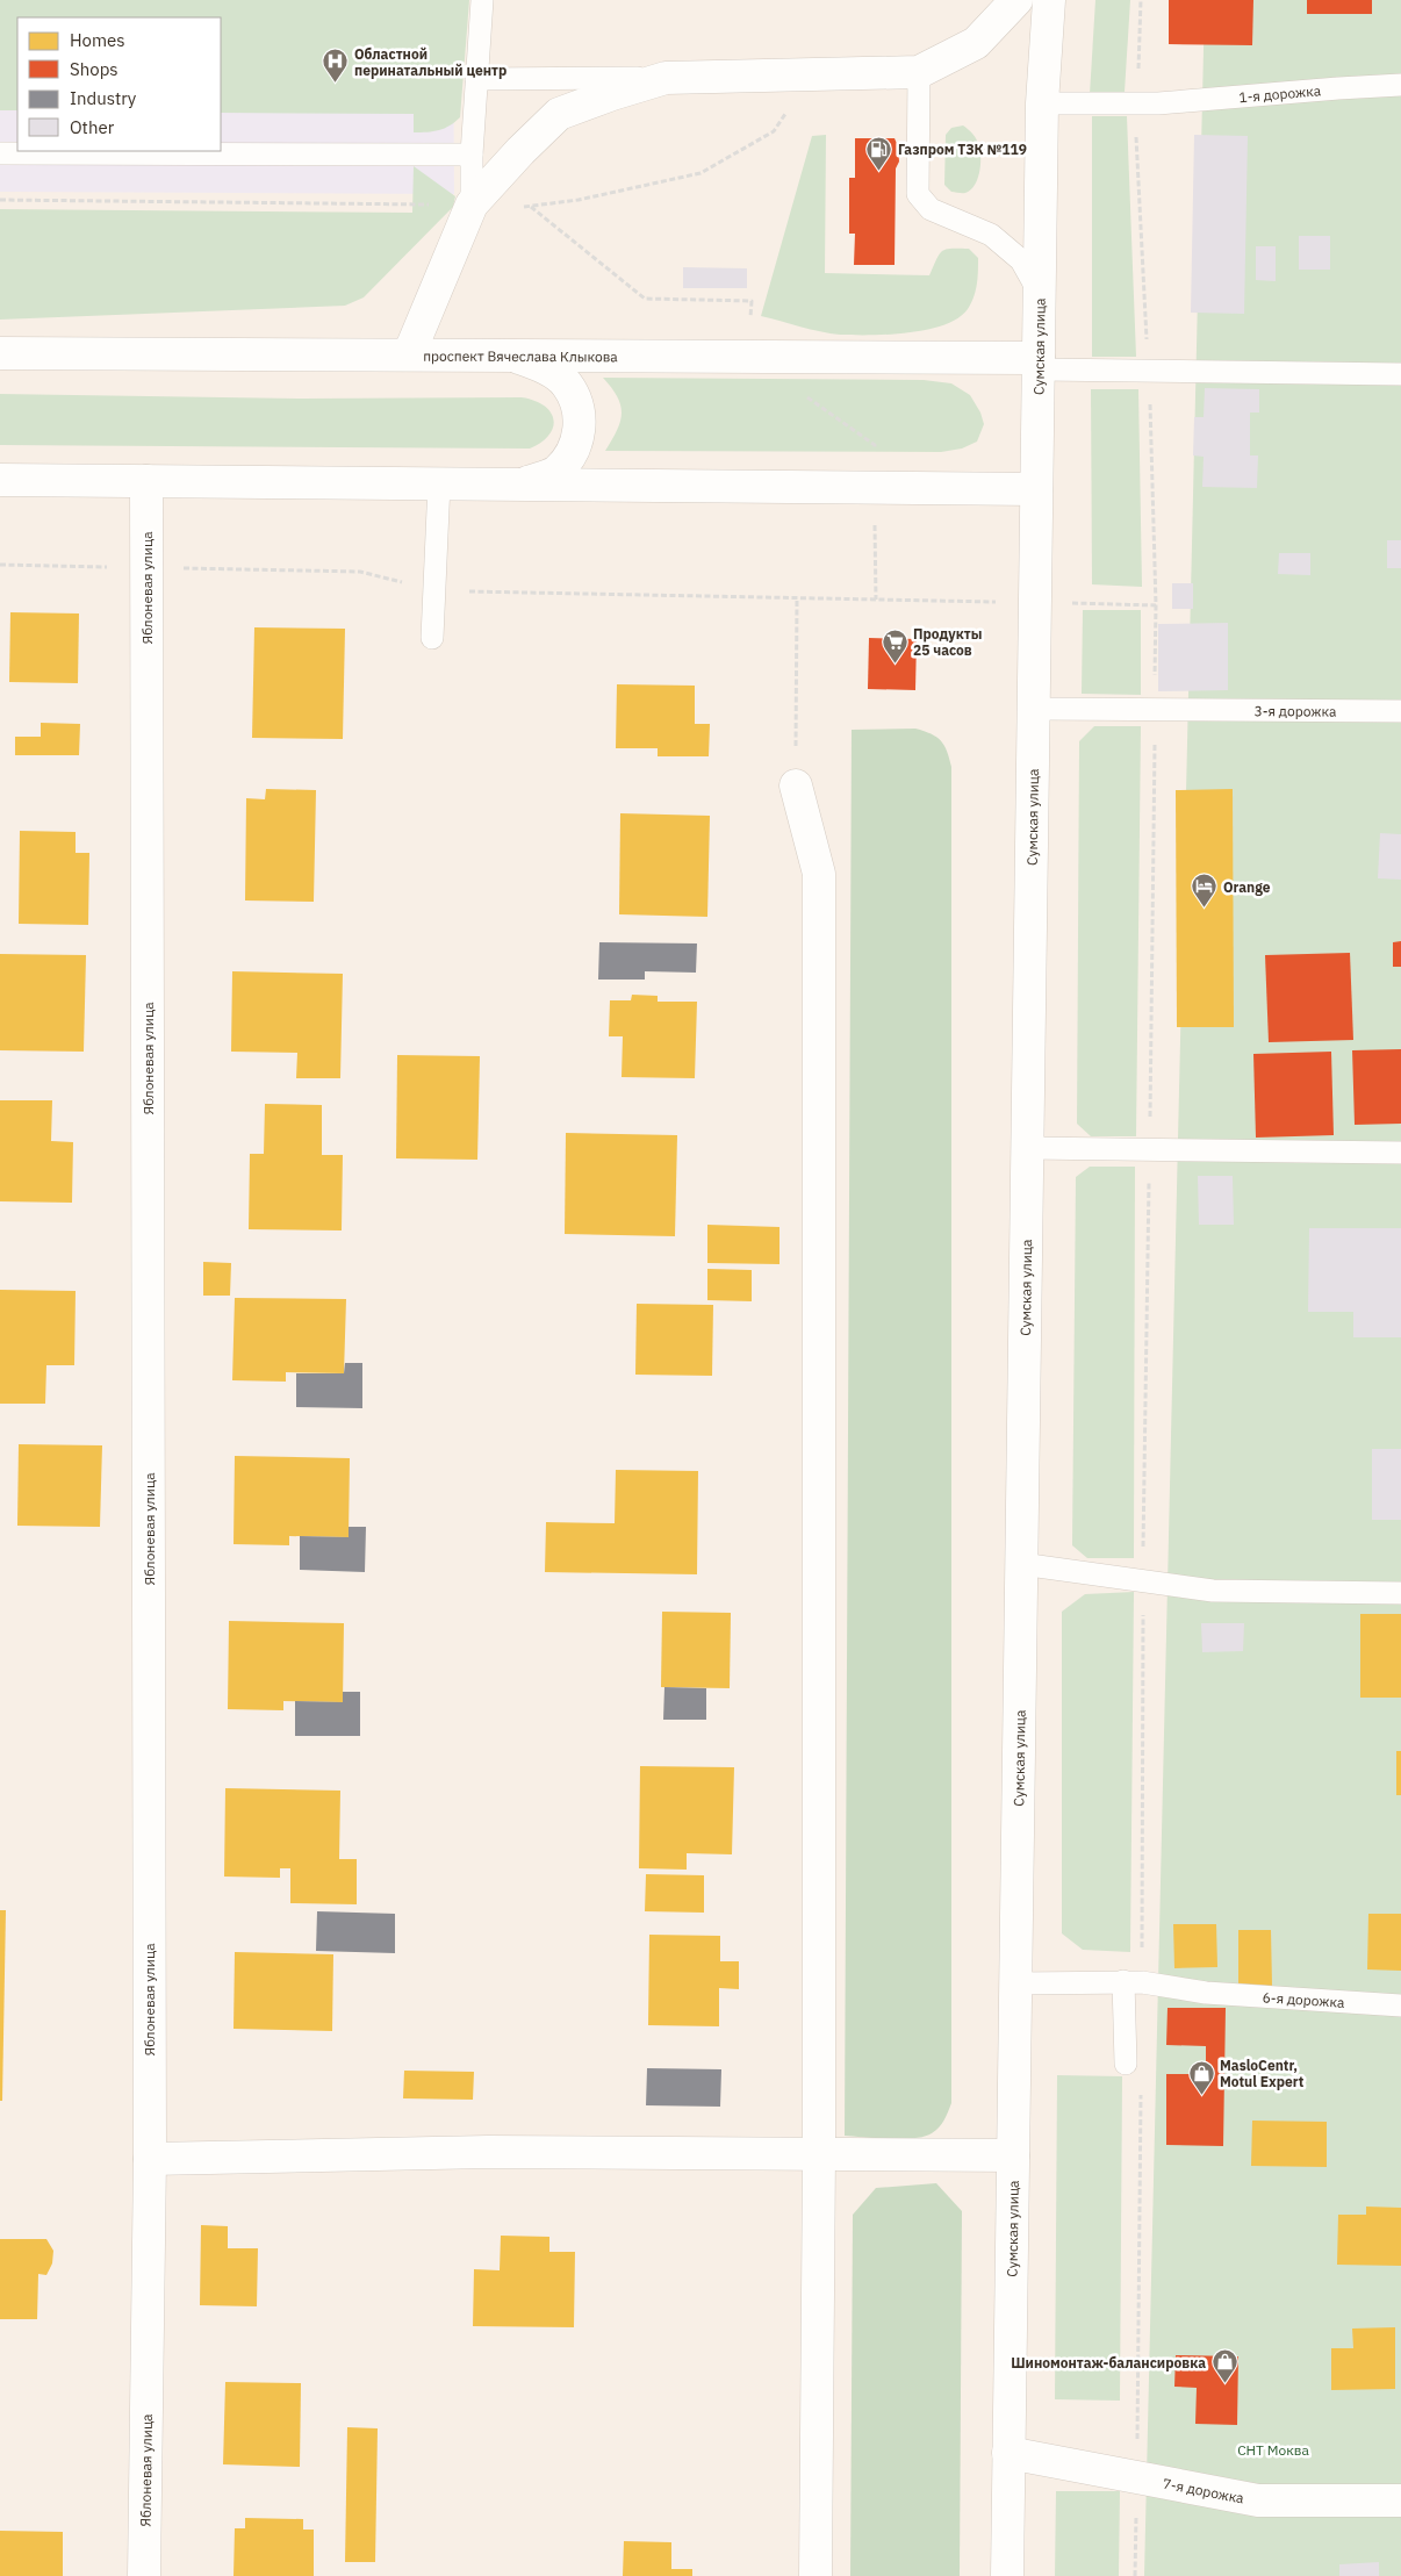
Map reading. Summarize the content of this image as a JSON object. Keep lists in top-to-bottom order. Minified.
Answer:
{"streets":{"main road":["Сумская улица","проспект Вячеслава Клыкова","Яблоневая улица","7-я дорожка"],"lane":["1-я дорожка","3-я дорожка","6-я дорожка"]},"crossings":[["1-я дорожка","Сумская улица"],["Сумская улица","проспект Вячеслава Клыкова"],["Сумская улица","3-я дорожка"],["Сумская улица","6-я дорожка"],["Сумская улица","7-я дорожка"]],"parks":["СНТ Моква"],"places":{"hospital":["Областной перинатальный центр"],"fuel station":["Газпром ТЗК №119"],"supermarket":["Продукты 25 часов"],"hotel":["Orange"],"shop":["MasloCentr, Motul Expert","Шиномонтаж-балансировка"]},"legend":["Homes","Shops","Industry","Other"]}
